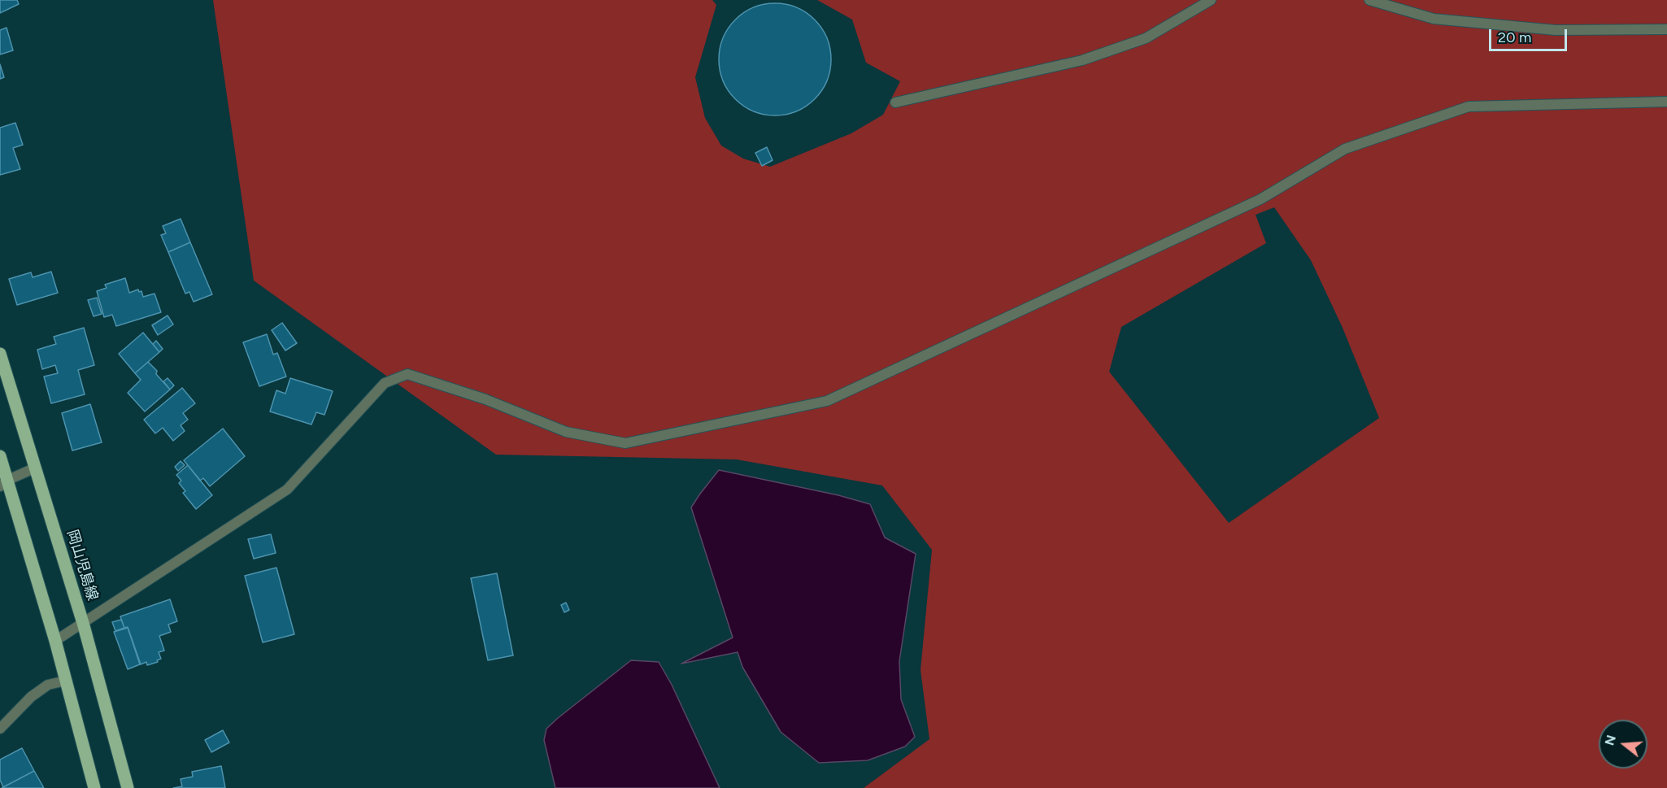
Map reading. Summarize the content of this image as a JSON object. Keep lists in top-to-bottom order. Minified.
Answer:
{"streets":{"main road":["岡山児島線"]},"scale_bar":"20 m","north":"left"}
